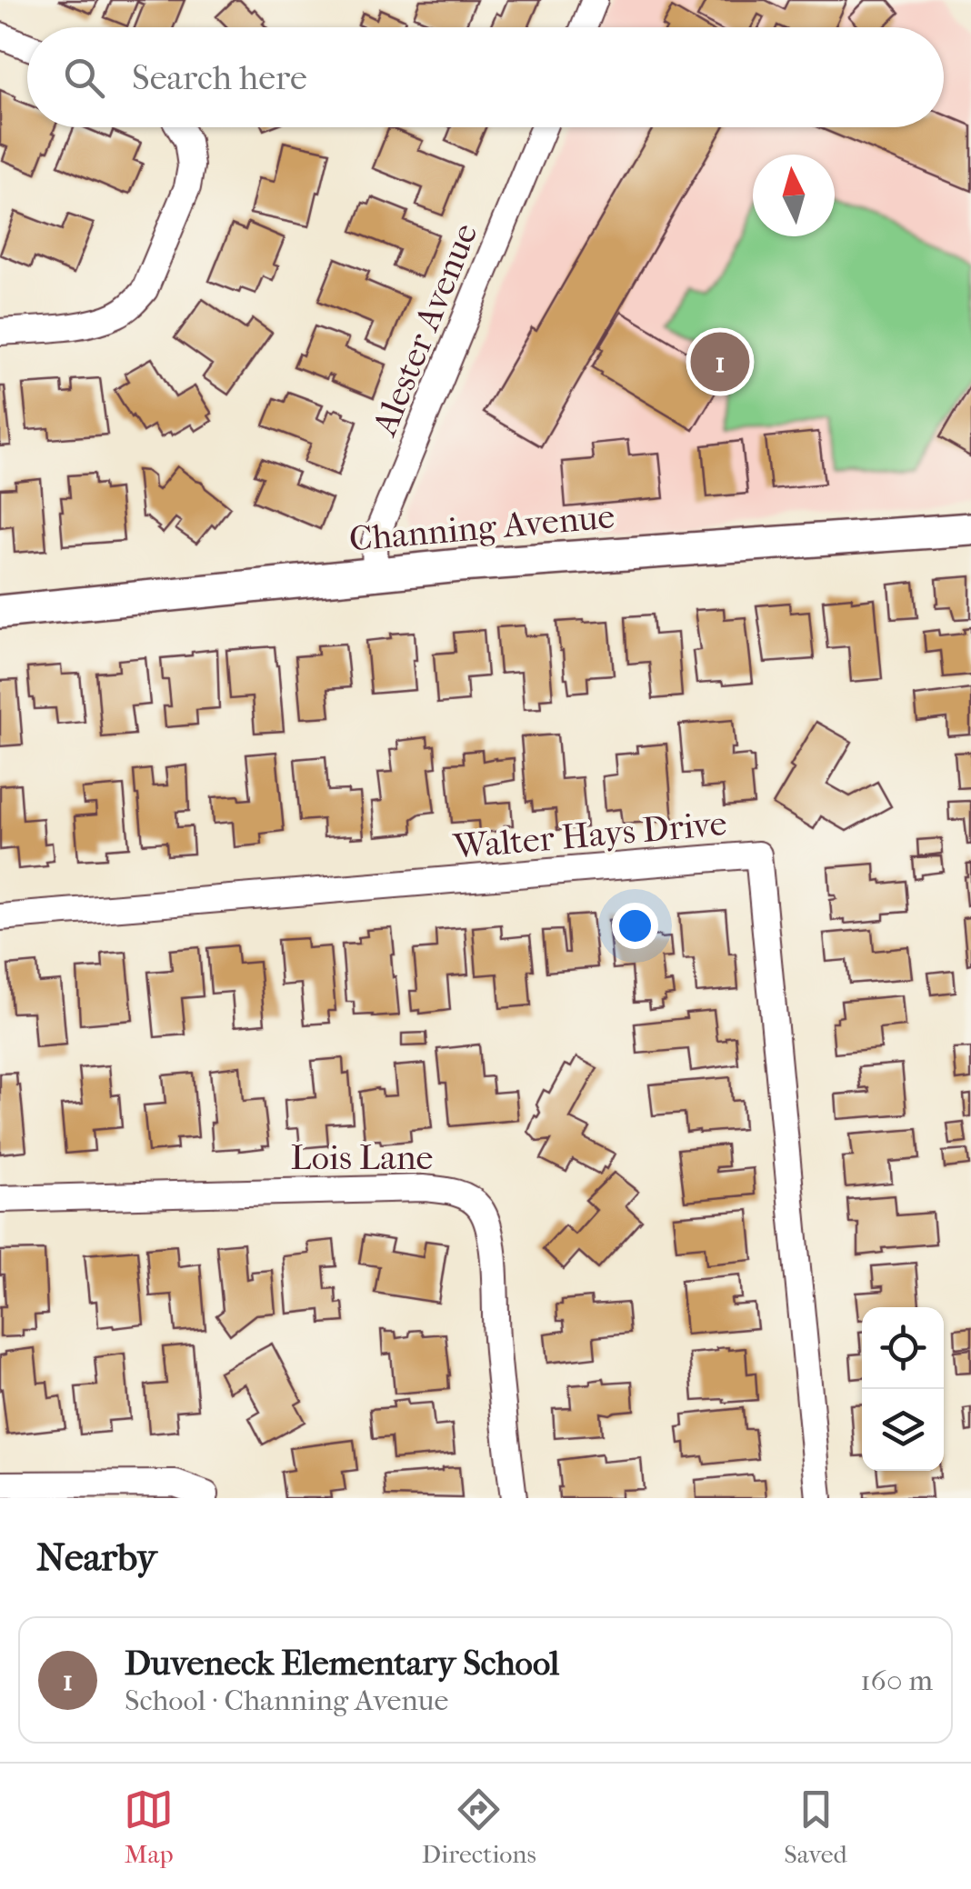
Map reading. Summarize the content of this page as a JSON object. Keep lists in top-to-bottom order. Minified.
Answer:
{"streets":{"street":["Alester Avenue","Channing Avenue","Walter Hays Drive","Lois Lane"]},"crossings":[["Alester Avenue","Channing Avenue"]],"north":"top","page":{"search":"Search here","pins":"1","heading":"Nearby","list":[{"mark":"1","name":"Duveneck Elementary School","note":"School · Channing Avenue","value":"160 m"}],"nav":["Map","Directions","Saved"]}}
